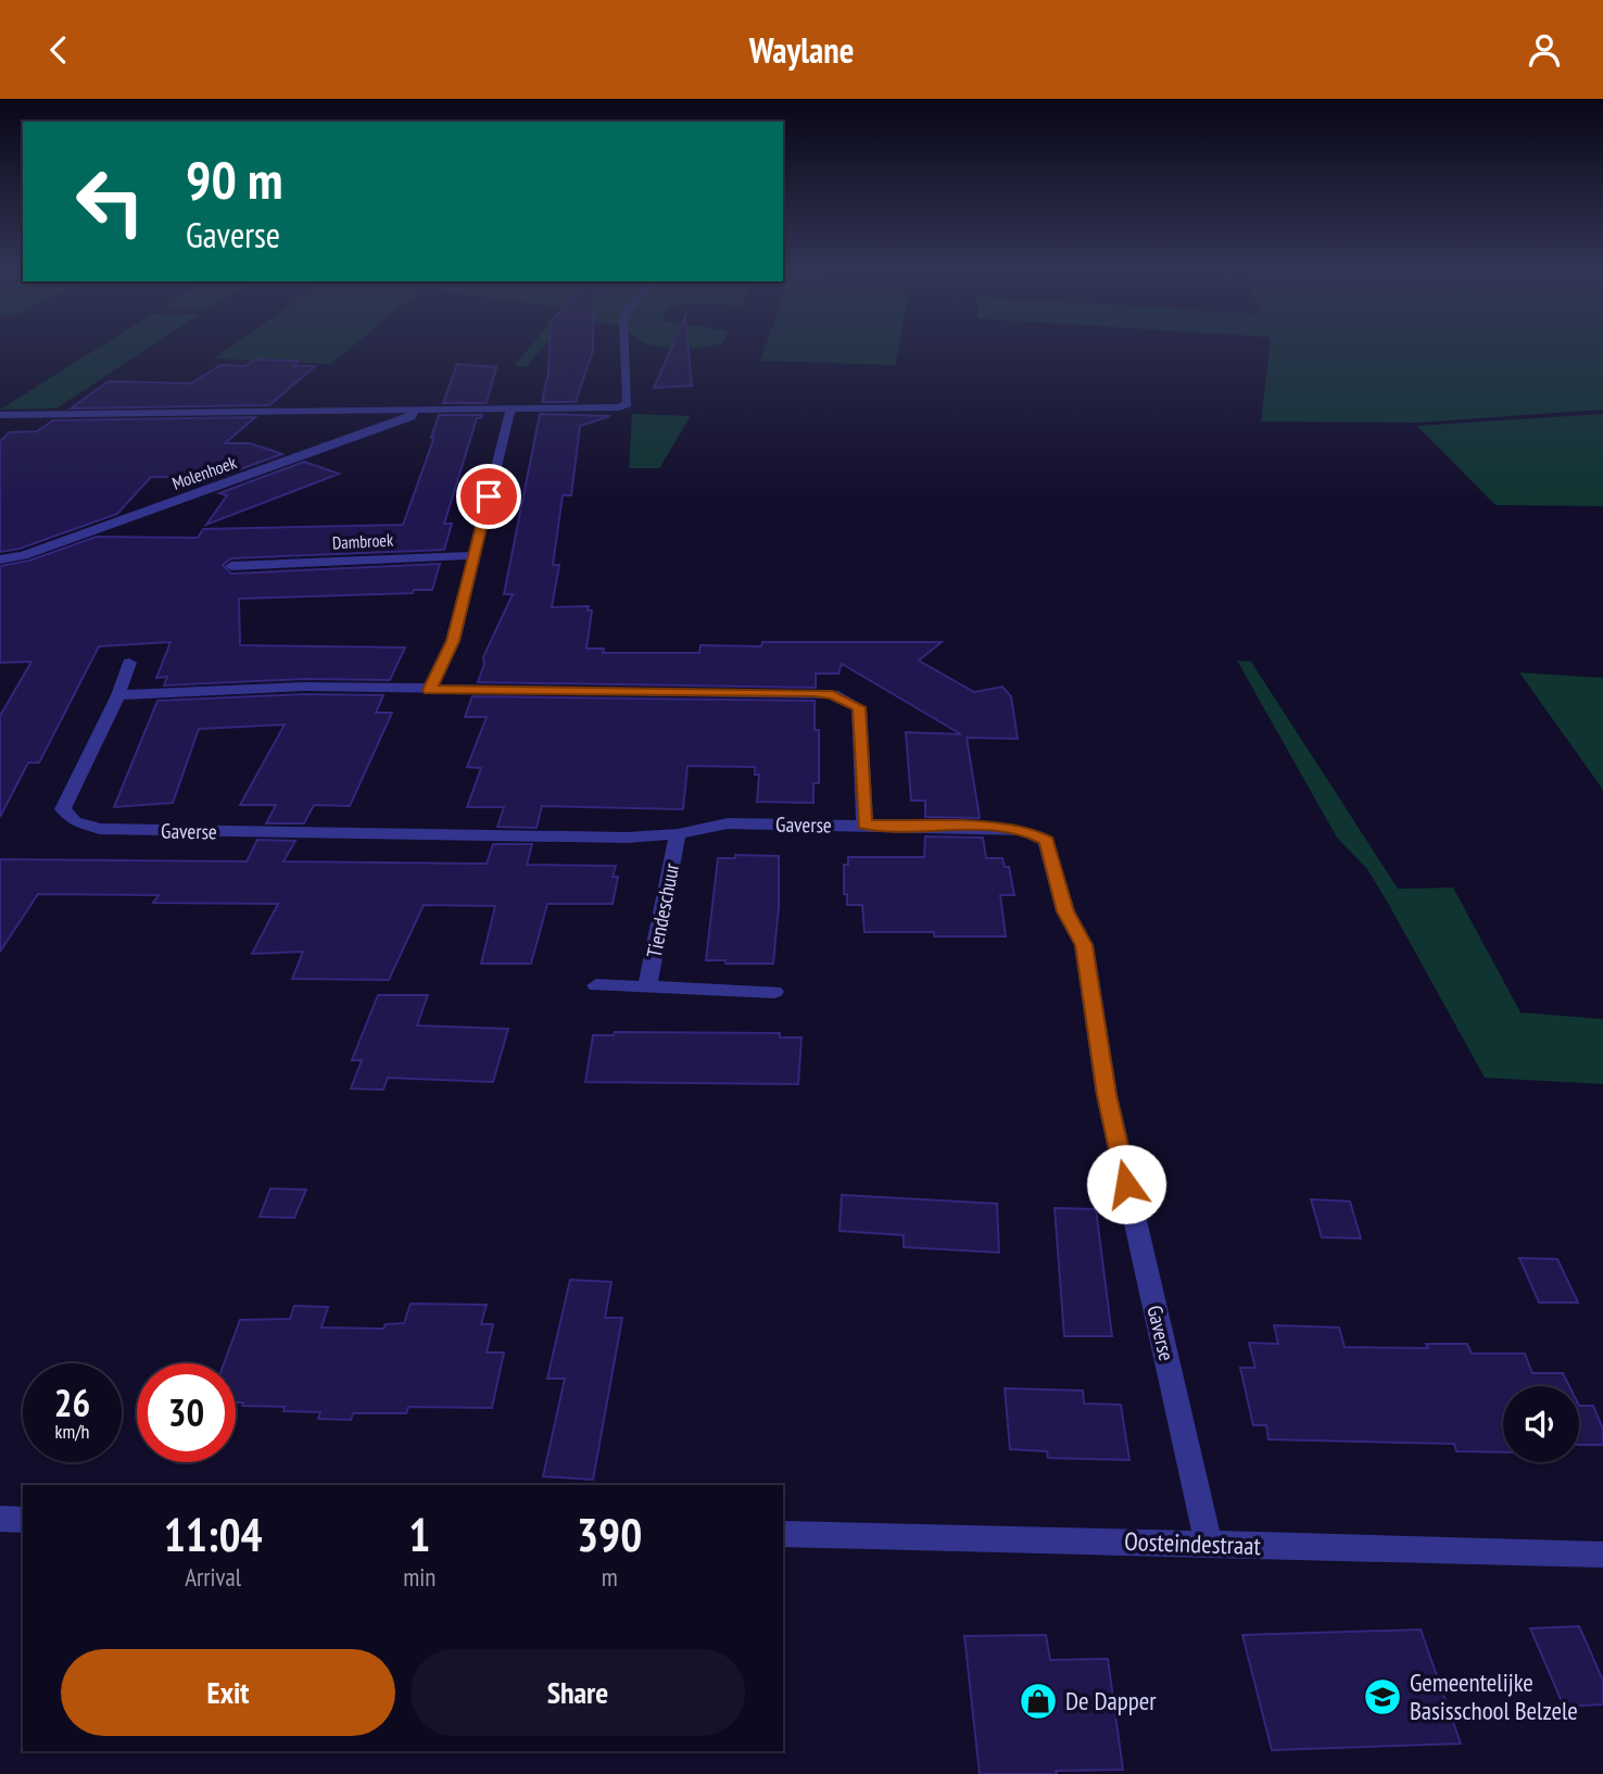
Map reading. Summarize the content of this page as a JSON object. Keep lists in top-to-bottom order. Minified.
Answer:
{"streets":{"street":["Molenhoek","Dambroek","Gaverse","Tiendeschuur","Oosteindestraat"]},"crossings":[["Gaverse","Tiendeschuur"],["Gaverse","Oosteindestraat"]],"places":{"school or university":["Gemeentelijke Basisschool Belzele"],"shop":["De Dapper"]},"page":{"header":"Waylane","turn":["90 m","Gaverse"],"speed":"26 km/h","limit":"30","eta":["11:04","Arrival","1","min","390","m"],"buttons":["Exit","Share"]}}
